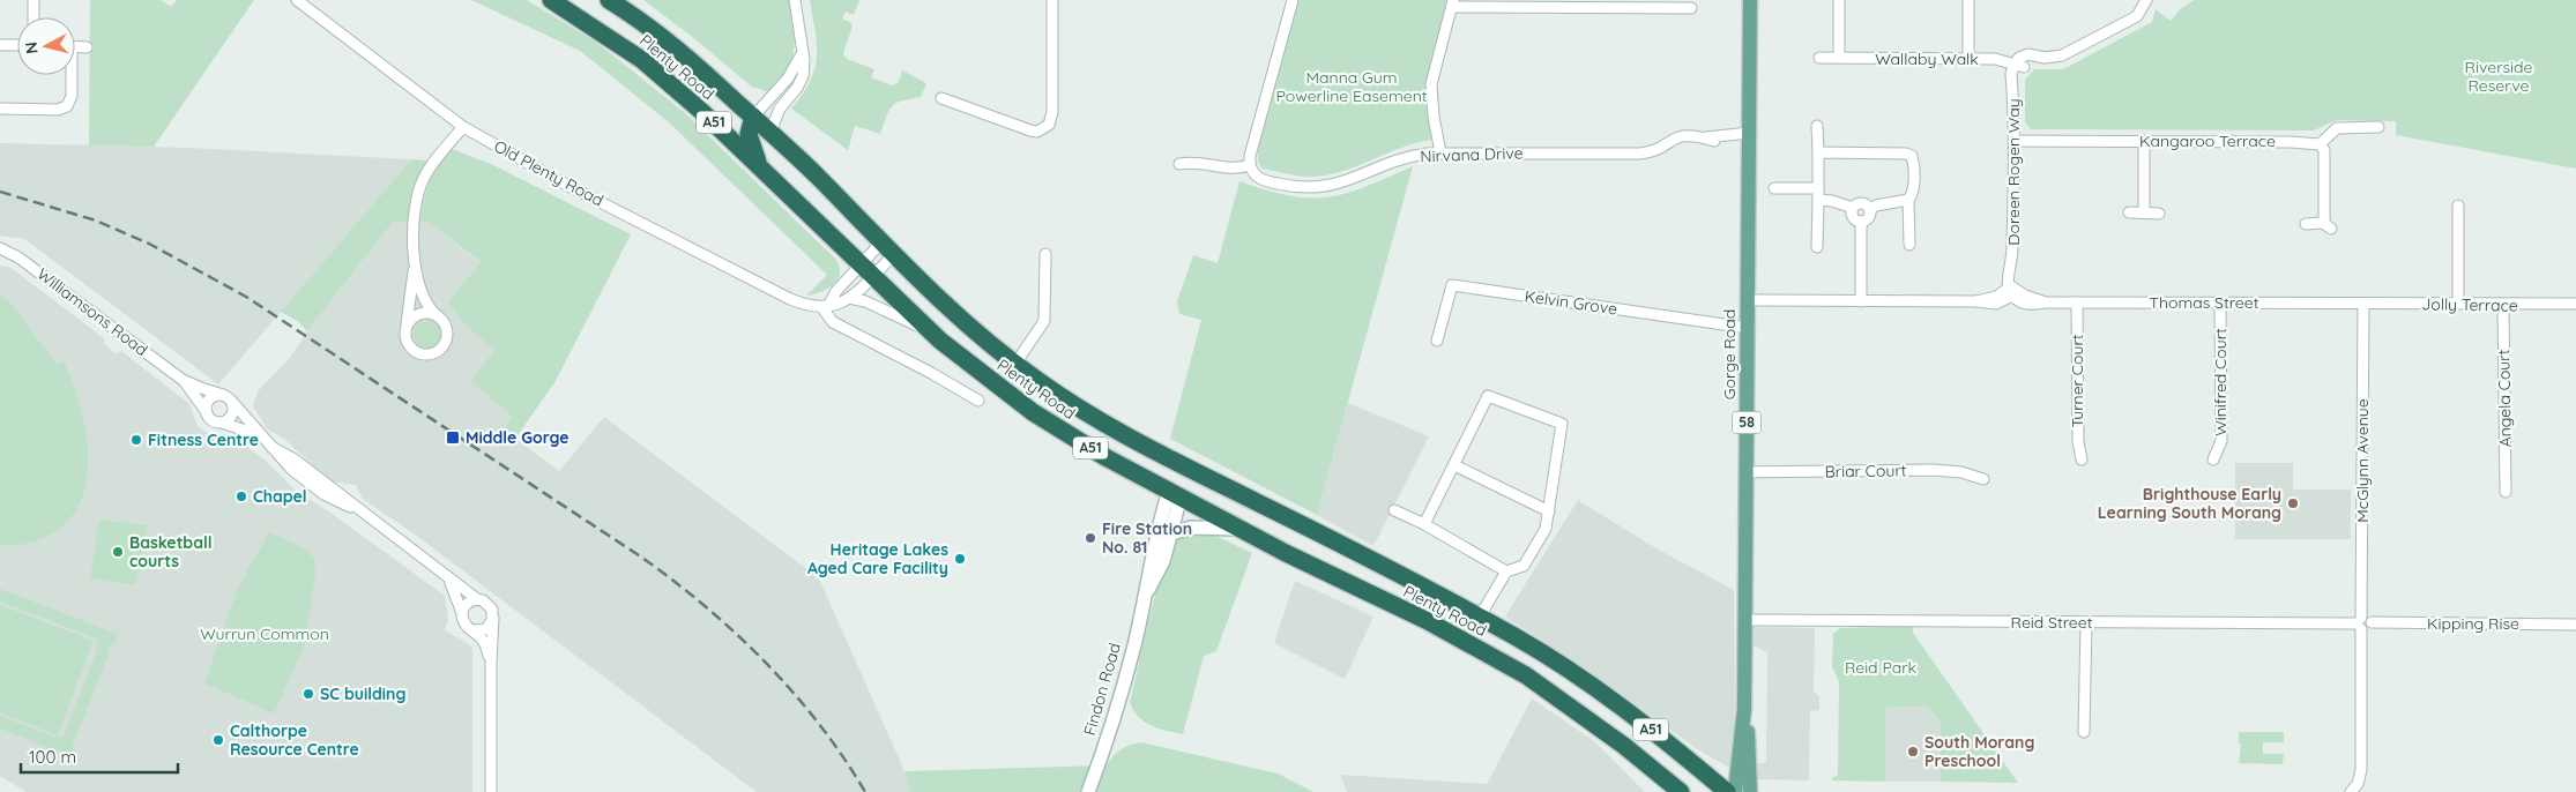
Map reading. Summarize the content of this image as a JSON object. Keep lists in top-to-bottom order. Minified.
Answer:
{"streets":{"highway":["Plenty Road","A51","Findon Road"],"main road":["Gorge Road","58"],"street":["Wallaby Walk","Kangaroo Terrace","Nirvana Drive","Doreen Rogen Way","Old Plenty Road","Kelvin Grove","Thomas Street","Jolly Terrace","Williamsons Road","Turner Court","Winifred Court","Angela Court","McGlynn Avenue","Briar Court","Reid Street","Kipping Rise"]},"crossings":[["Wallaby Walk","Doreen Rogen Way"],["Plenty Road","Findon Road"],["Kangaroo Terrace","Doreen Rogen Way"],["Nirvana Drive","Gorge Road"],["Doreen Rogen Way","Thomas Street"],["Kelvin Grove","Gorge Road"],["Thomas Street","Jolly Terrace"],["Thomas Street","Turner Court"],["Thomas Street","Winifred Court"],["Thomas Street","McGlynn Avenue"],["Jolly Terrace","Angela Court"],["Jolly Terrace","McGlynn Avenue"],["Gorge Road","Briar Court"],["Gorge Road","Reid Street"],["McGlynn Avenue","Reid Street"],["McGlynn Avenue","Kipping Rise"],["Reid Street","Kipping Rise"]],"parks":["Riverside Reserve","Manna Gum Powerline Easement","Wurrun Common","Reid Park"],"places":{"transit":["Middle Gorge"],"other":["Fitness Centre","Chapel","Brighthouse Early Learning South Morang","Fire Station No. 81","Basketball courts","Heritage Lakes Aged Care Facility","SC building","Calthorpe Resource Centre","South Morang Preschool"]},"scale_bar":"100 m","north":"left"}
